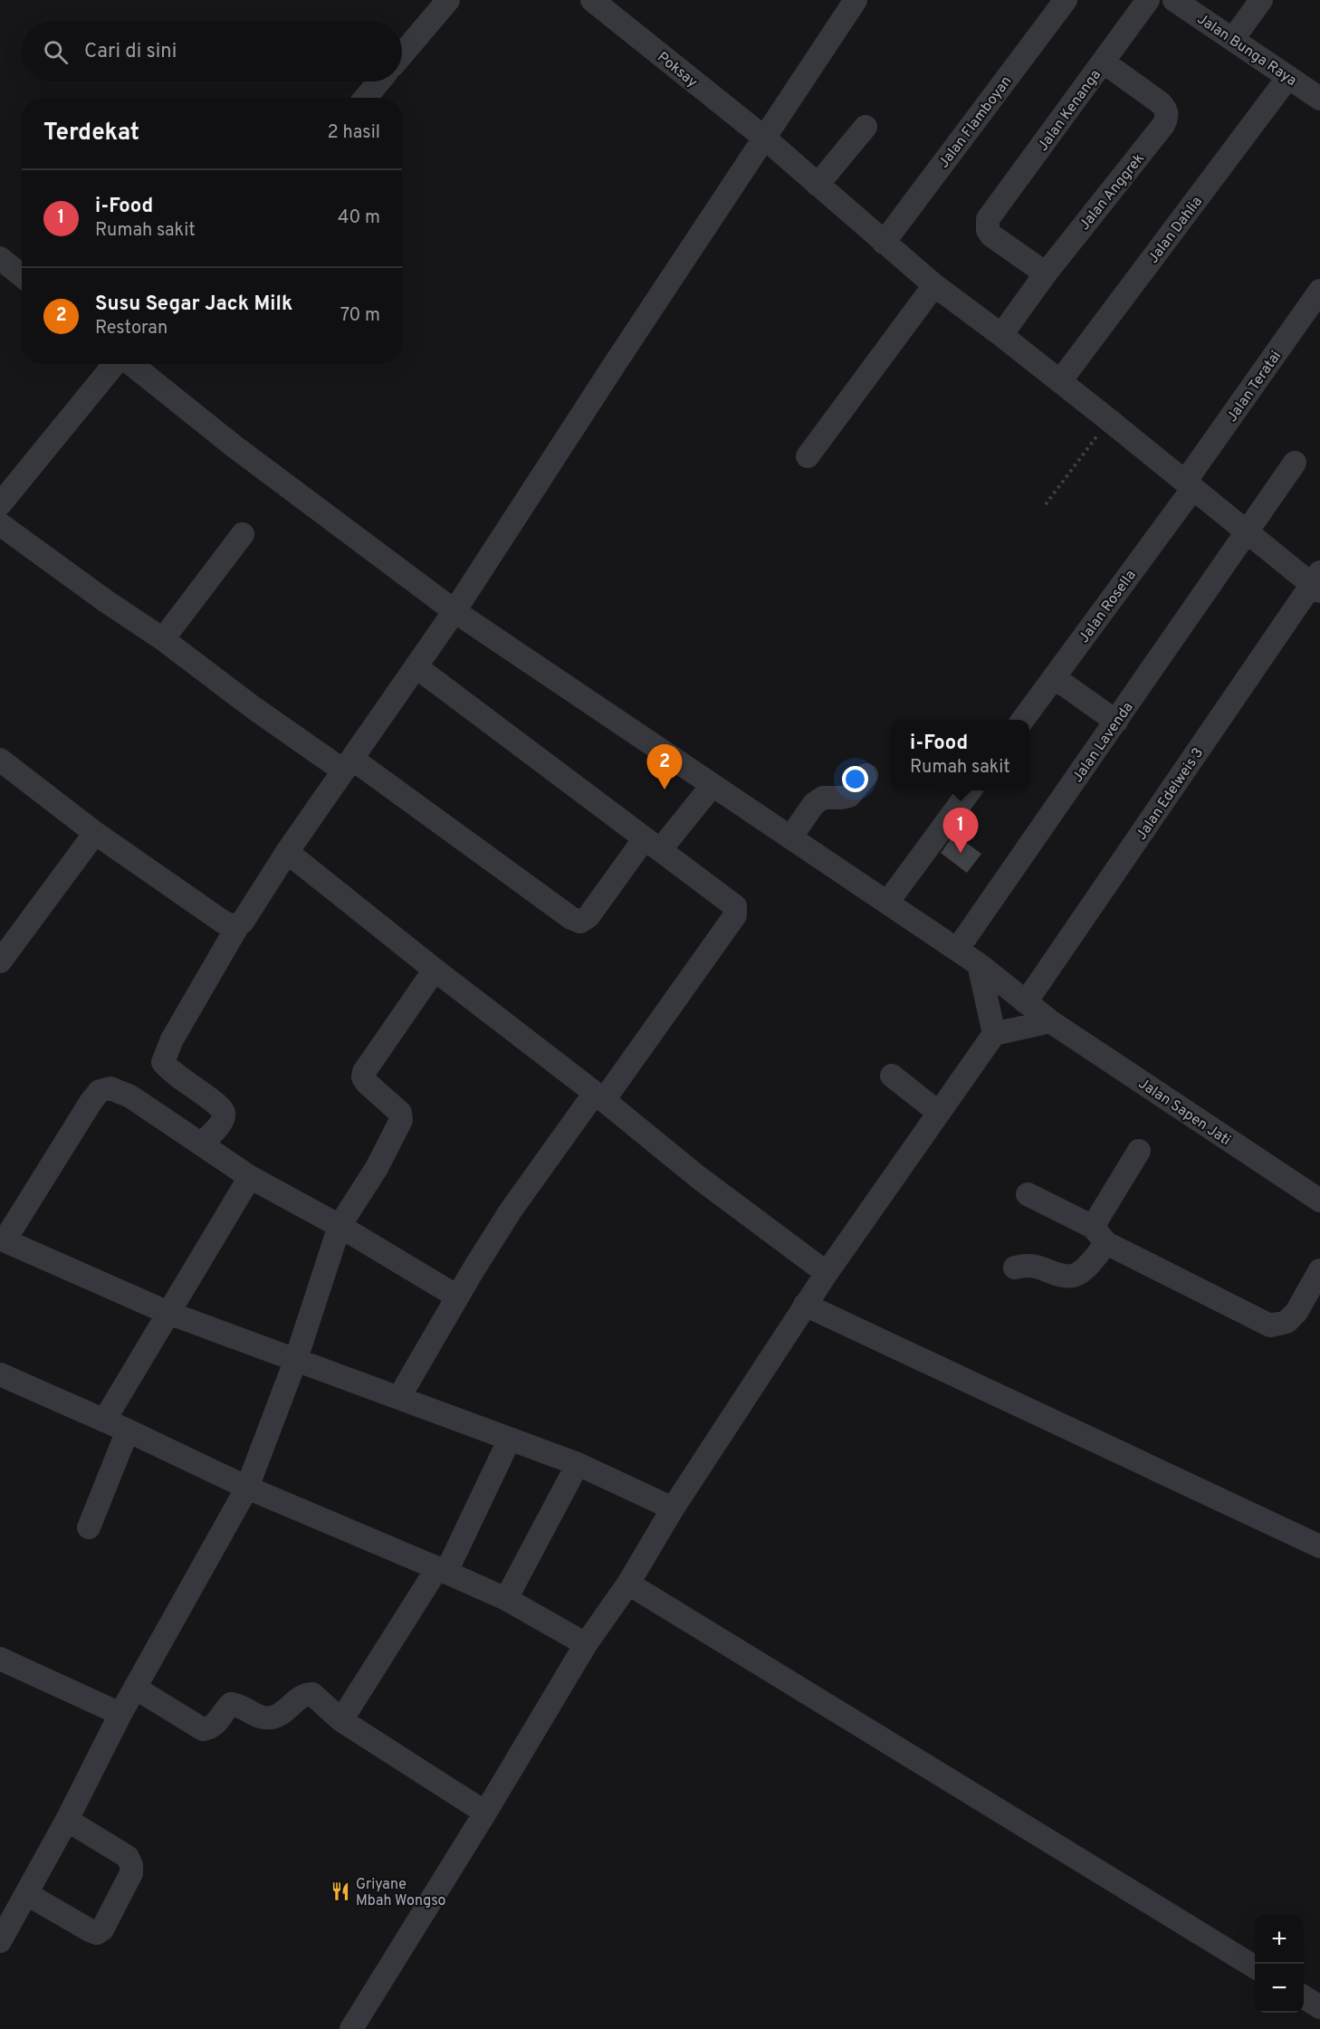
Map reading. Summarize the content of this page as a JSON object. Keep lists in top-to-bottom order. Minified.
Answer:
{"streets":{"street":["Jalan Bunga Raya","Poksay","Jalan Kenanga","Jalan Flamboyan","Jalan Anggrek","Jalan Dahlia","Jalan Teratai","Jalan Rosella","Jalan Lavenda","Jalan Edelweis 3","Jalan Sapen Jati"]},"crossings":[["Jalan Bunga Raya","Jalan Dahlia"],["Poksay","Jalan Flamboyan"],["Poksay","Jalan Anggrek"],["Poksay","Jalan Dahlia"],["Poksay","Jalan Teratai"],["Poksay","Jalan Rosella"],["Poksay","Jalan Lavenda"],["Poksay","Jalan Edelweis 3"],["Jalan Kenanga","Jalan Anggrek"],["Jalan Teratai","Jalan Rosella"],["Jalan Lavenda","Jalan Sapen Jati"],["Jalan Edelweis 3","Jalan Sapen Jati"]],"places":{"restaurant":["Griyane Mbah Wongso"]},"page":{"search":"Cari di sini","heading":["Terdekat","2 hasil"],"list":[{"mark":"1","name":"i-Food","note":"Rumah sakit","value":"40 m"},{"mark":"2","name":"Susu Segar Jack Milk","note":"Restoran","value":"70 m"}],"popup":["i-Food","Rumah sakit"],"pins":["2","1"],"map_buttons":["+","−"]}}
